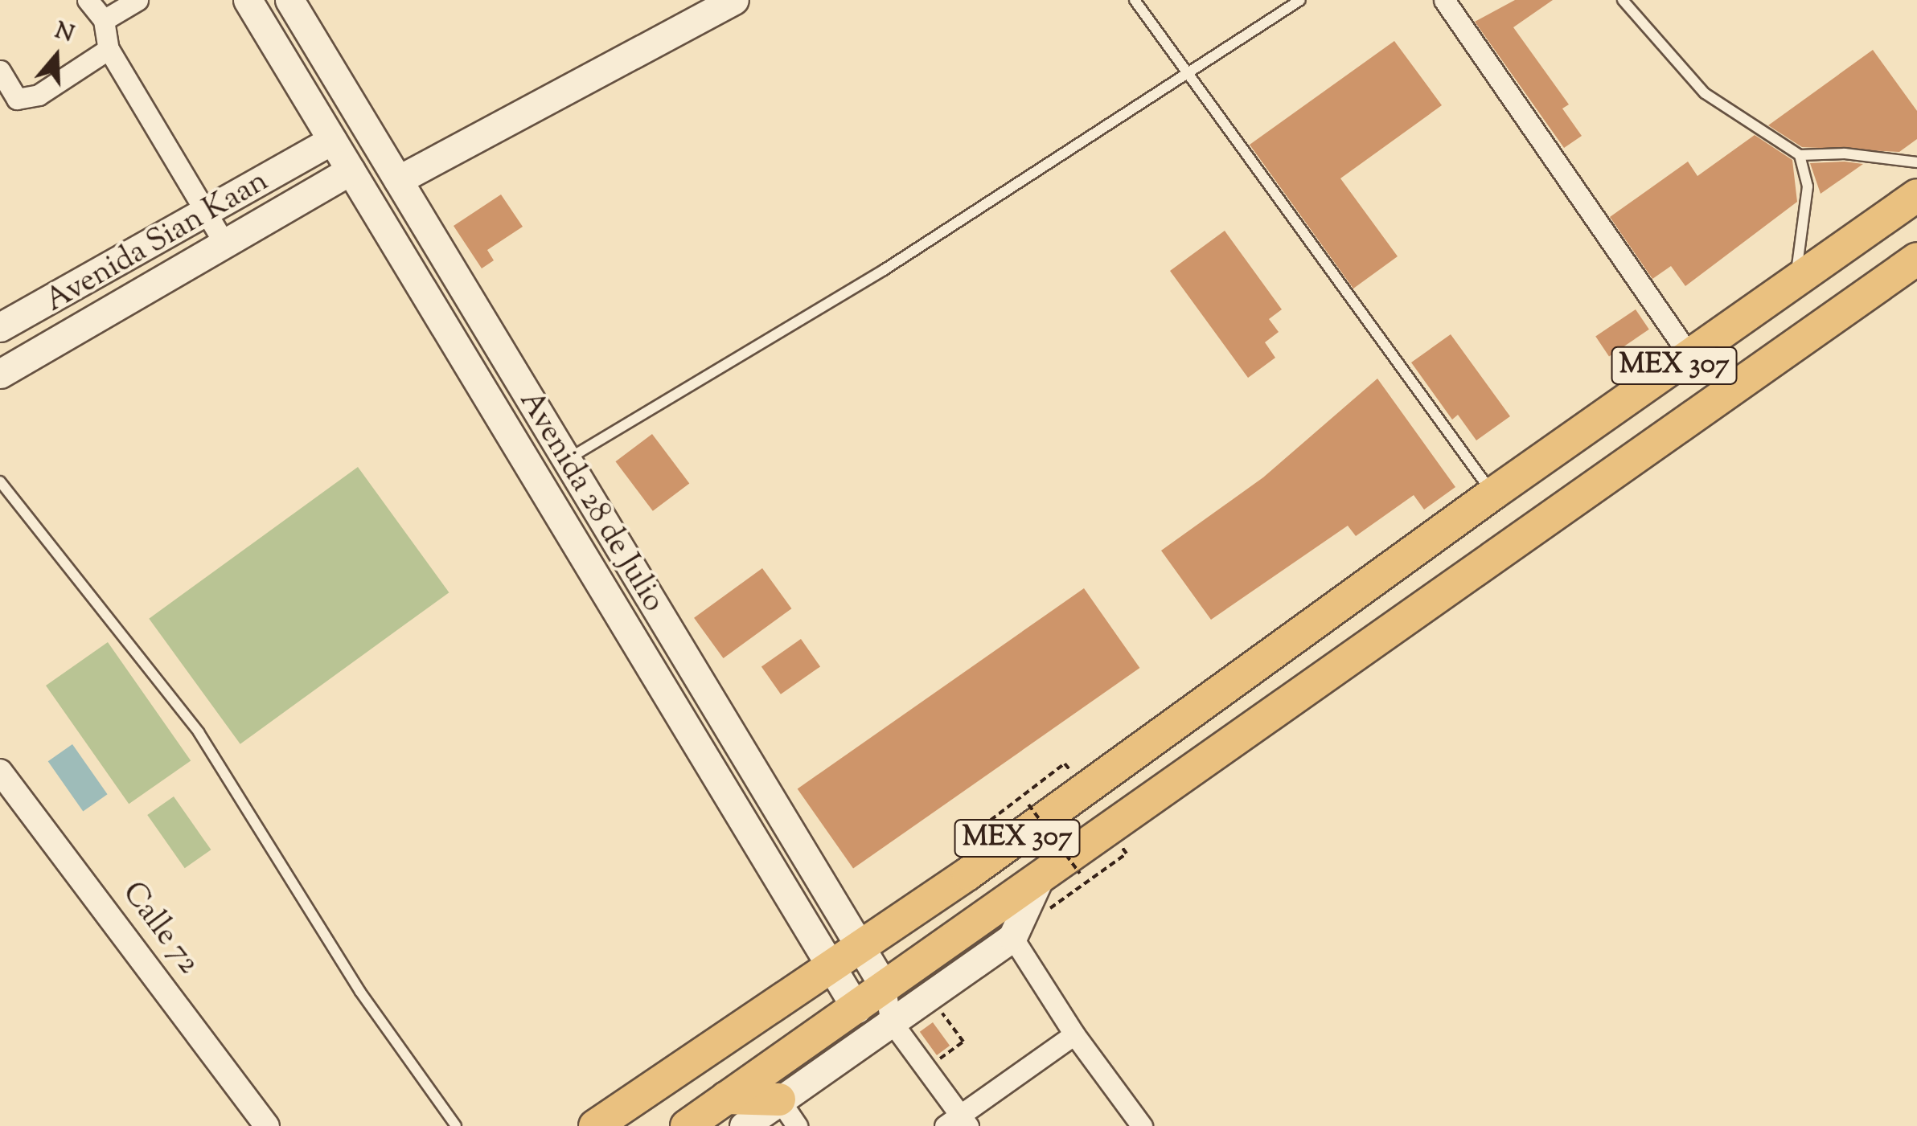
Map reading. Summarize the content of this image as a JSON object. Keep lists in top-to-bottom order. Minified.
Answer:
{"streets":{"highway":["MEX 307"],"main road":["Avenida Sian Kaan","Avenida 28 de Julio"],"street":["Calle 72"]},"crossings":[["Avenida Sian Kaan","Avenida 28 de Julio"],["MEX 307","Avenida 28 de Julio"]],"north":"top"}
